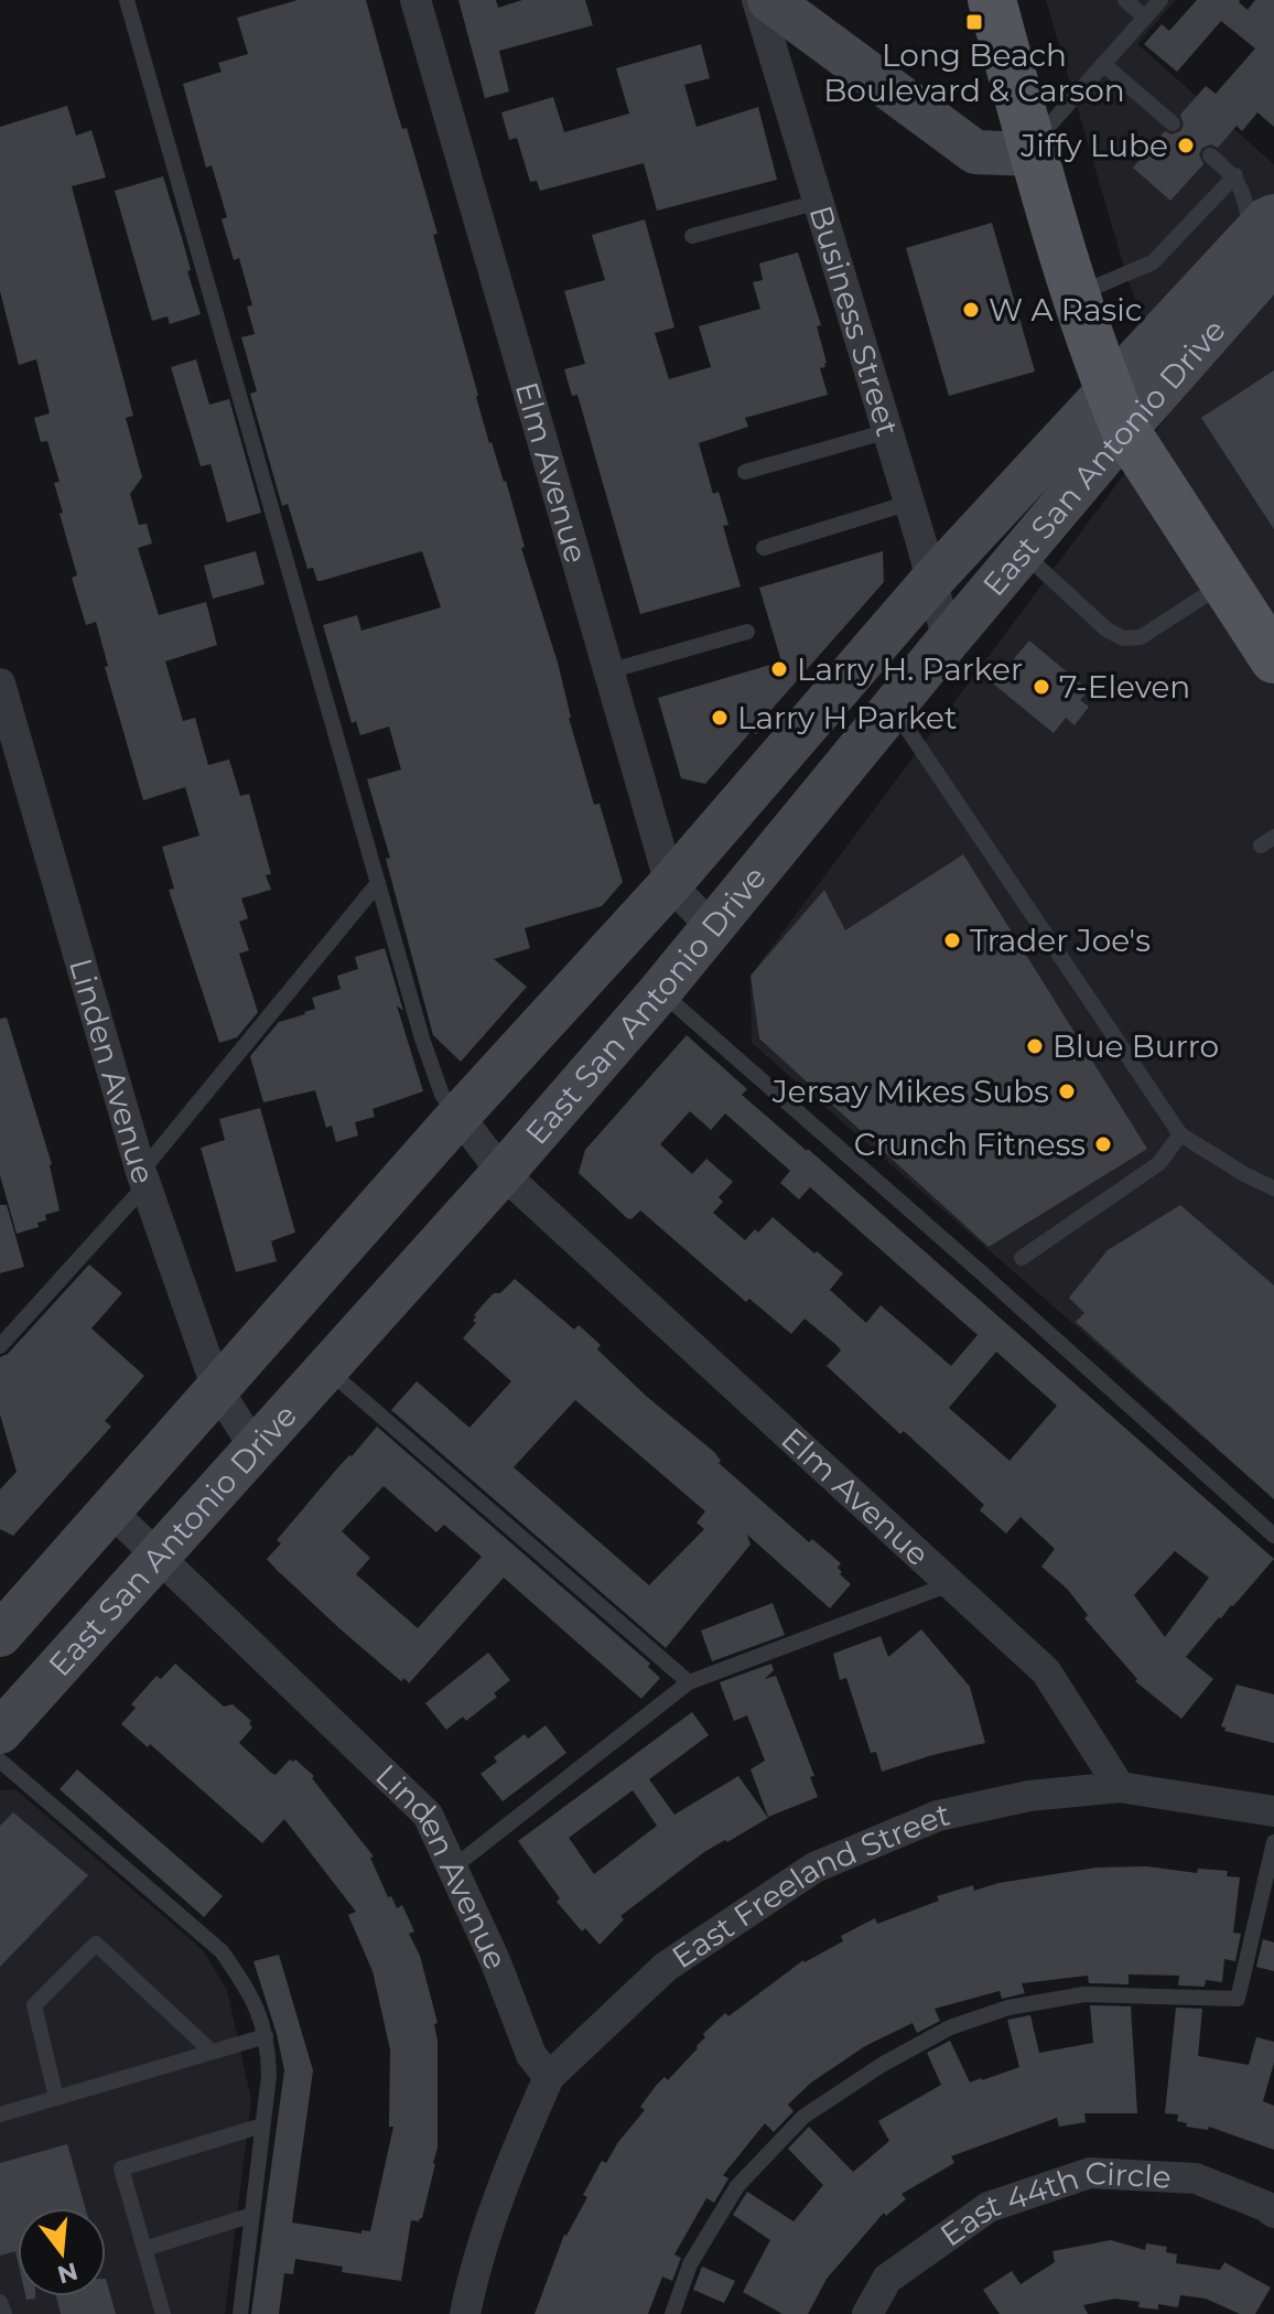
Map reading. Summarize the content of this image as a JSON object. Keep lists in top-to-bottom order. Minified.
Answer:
{"streets":{"main road":["East San Antonio Drive"],"street":["Business Street","Elm Avenue","Linden Avenue","East Freeland Street","East 44th Circle"]},"crossings":[["Business Street","East San Antonio Drive"],["East San Antonio Drive","Elm Avenue"],["East San Antonio Drive","Linden Avenue"],["Elm Avenue","East Freeland Street"],["Linden Avenue","East Freeland Street"]],"places":{"transit":["Long Beach Boulevard & Carson"],"other":["Jiffy Lube","W A Rasic","Larry H. Parker","7-Eleven","Larry H Parket","Trader Joe's","Blue Burro","Jersay Mikes Subs","Crunch Fitness"]},"north":"bottom"}
